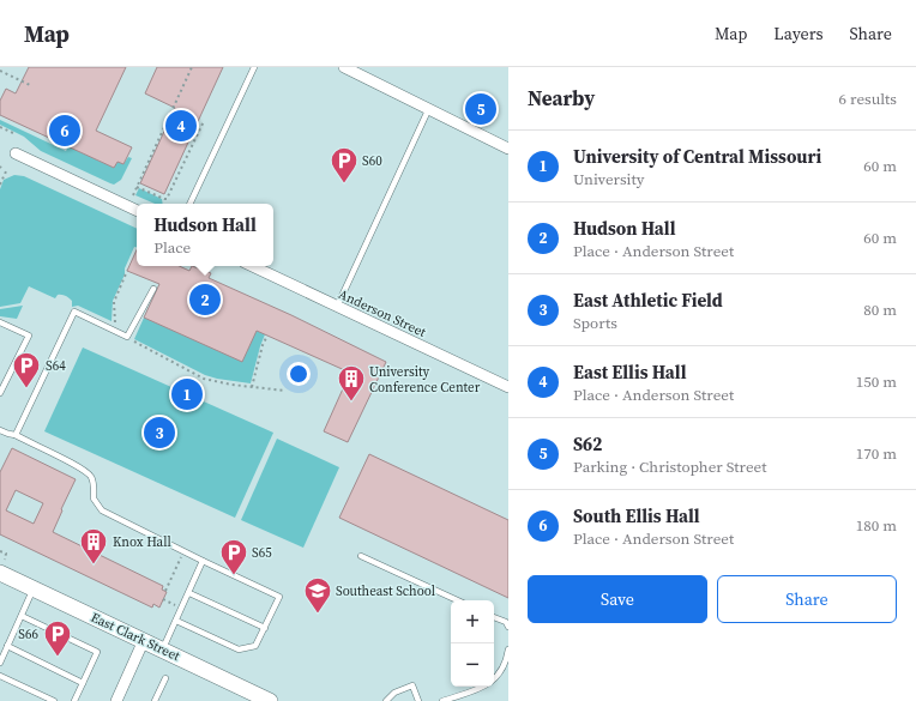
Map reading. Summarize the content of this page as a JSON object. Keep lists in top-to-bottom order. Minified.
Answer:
{"streets":{"street":["Anderson Street","East Clark Street"]},"places":{"parking":["S60","S64","S65","S66"],"building":["University Conference Center","Knox Hall"],"school or university":["Southeast School"]},"page":{"header":"Map","nav":["Map","Layers","Share"],"heading":["Nearby","6 results"],"pins":["5","4","6","2","1","3"],"list":[{"mark":"1","name":"University of Central Missouri","note":"University","value":"60 m"},{"mark":"2","name":"Hudson Hall","note":"Place · Anderson Street","value":"60 m"},{"mark":"3","name":"East Athletic Field","note":"Sports","value":"80 m"},{"mark":"4","name":"East Ellis Hall","note":"Place · Anderson Street","value":"150 m"},{"mark":"5","name":"S62","note":"Parking · Christopher Street","value":"170 m"},{"mark":"6","name":"South Ellis Hall","note":"Place · Anderson Street","value":"180 m"}],"popup":["Hudson Hall","Place"],"buttons":["Save","Share"],"map_buttons":["+","−"]}}
